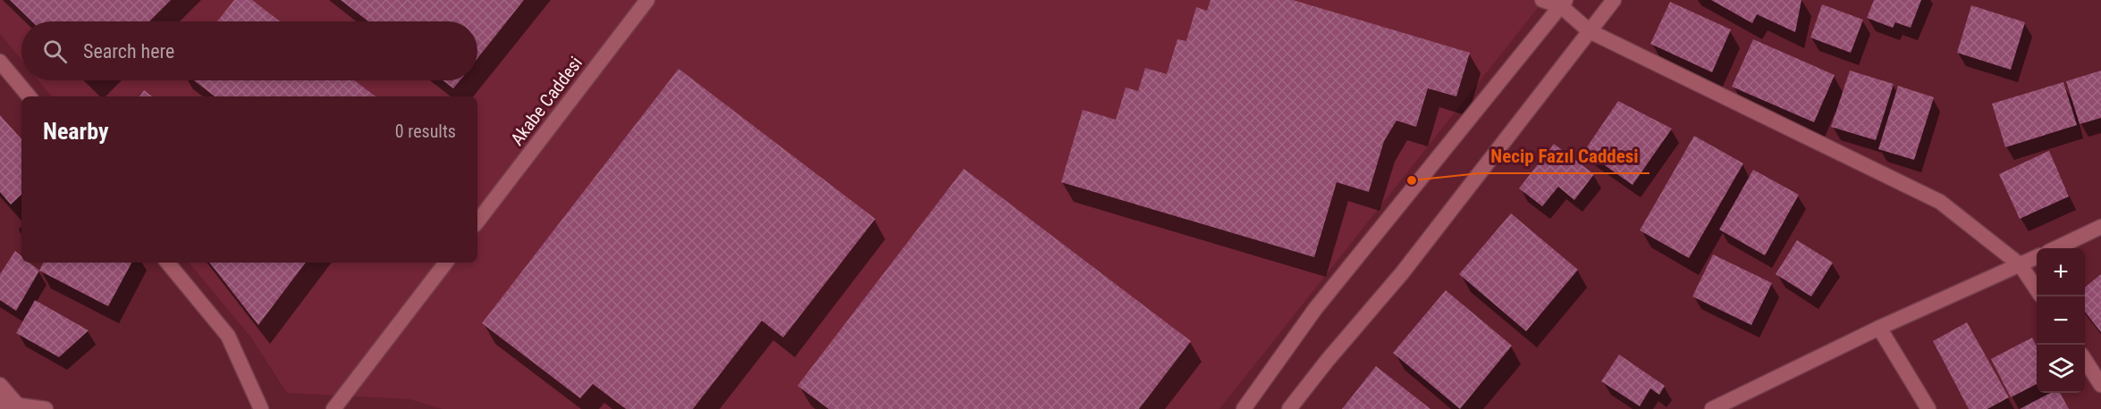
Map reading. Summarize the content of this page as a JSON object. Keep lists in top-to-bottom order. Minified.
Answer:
{"streets":{"street":["Akabe Caddesi"]},"places":["Necip Fazıl Caddesi"],"page":{"search":"Search here","heading":["Nearby","0 results"],"map_buttons":["+","−"]}}
